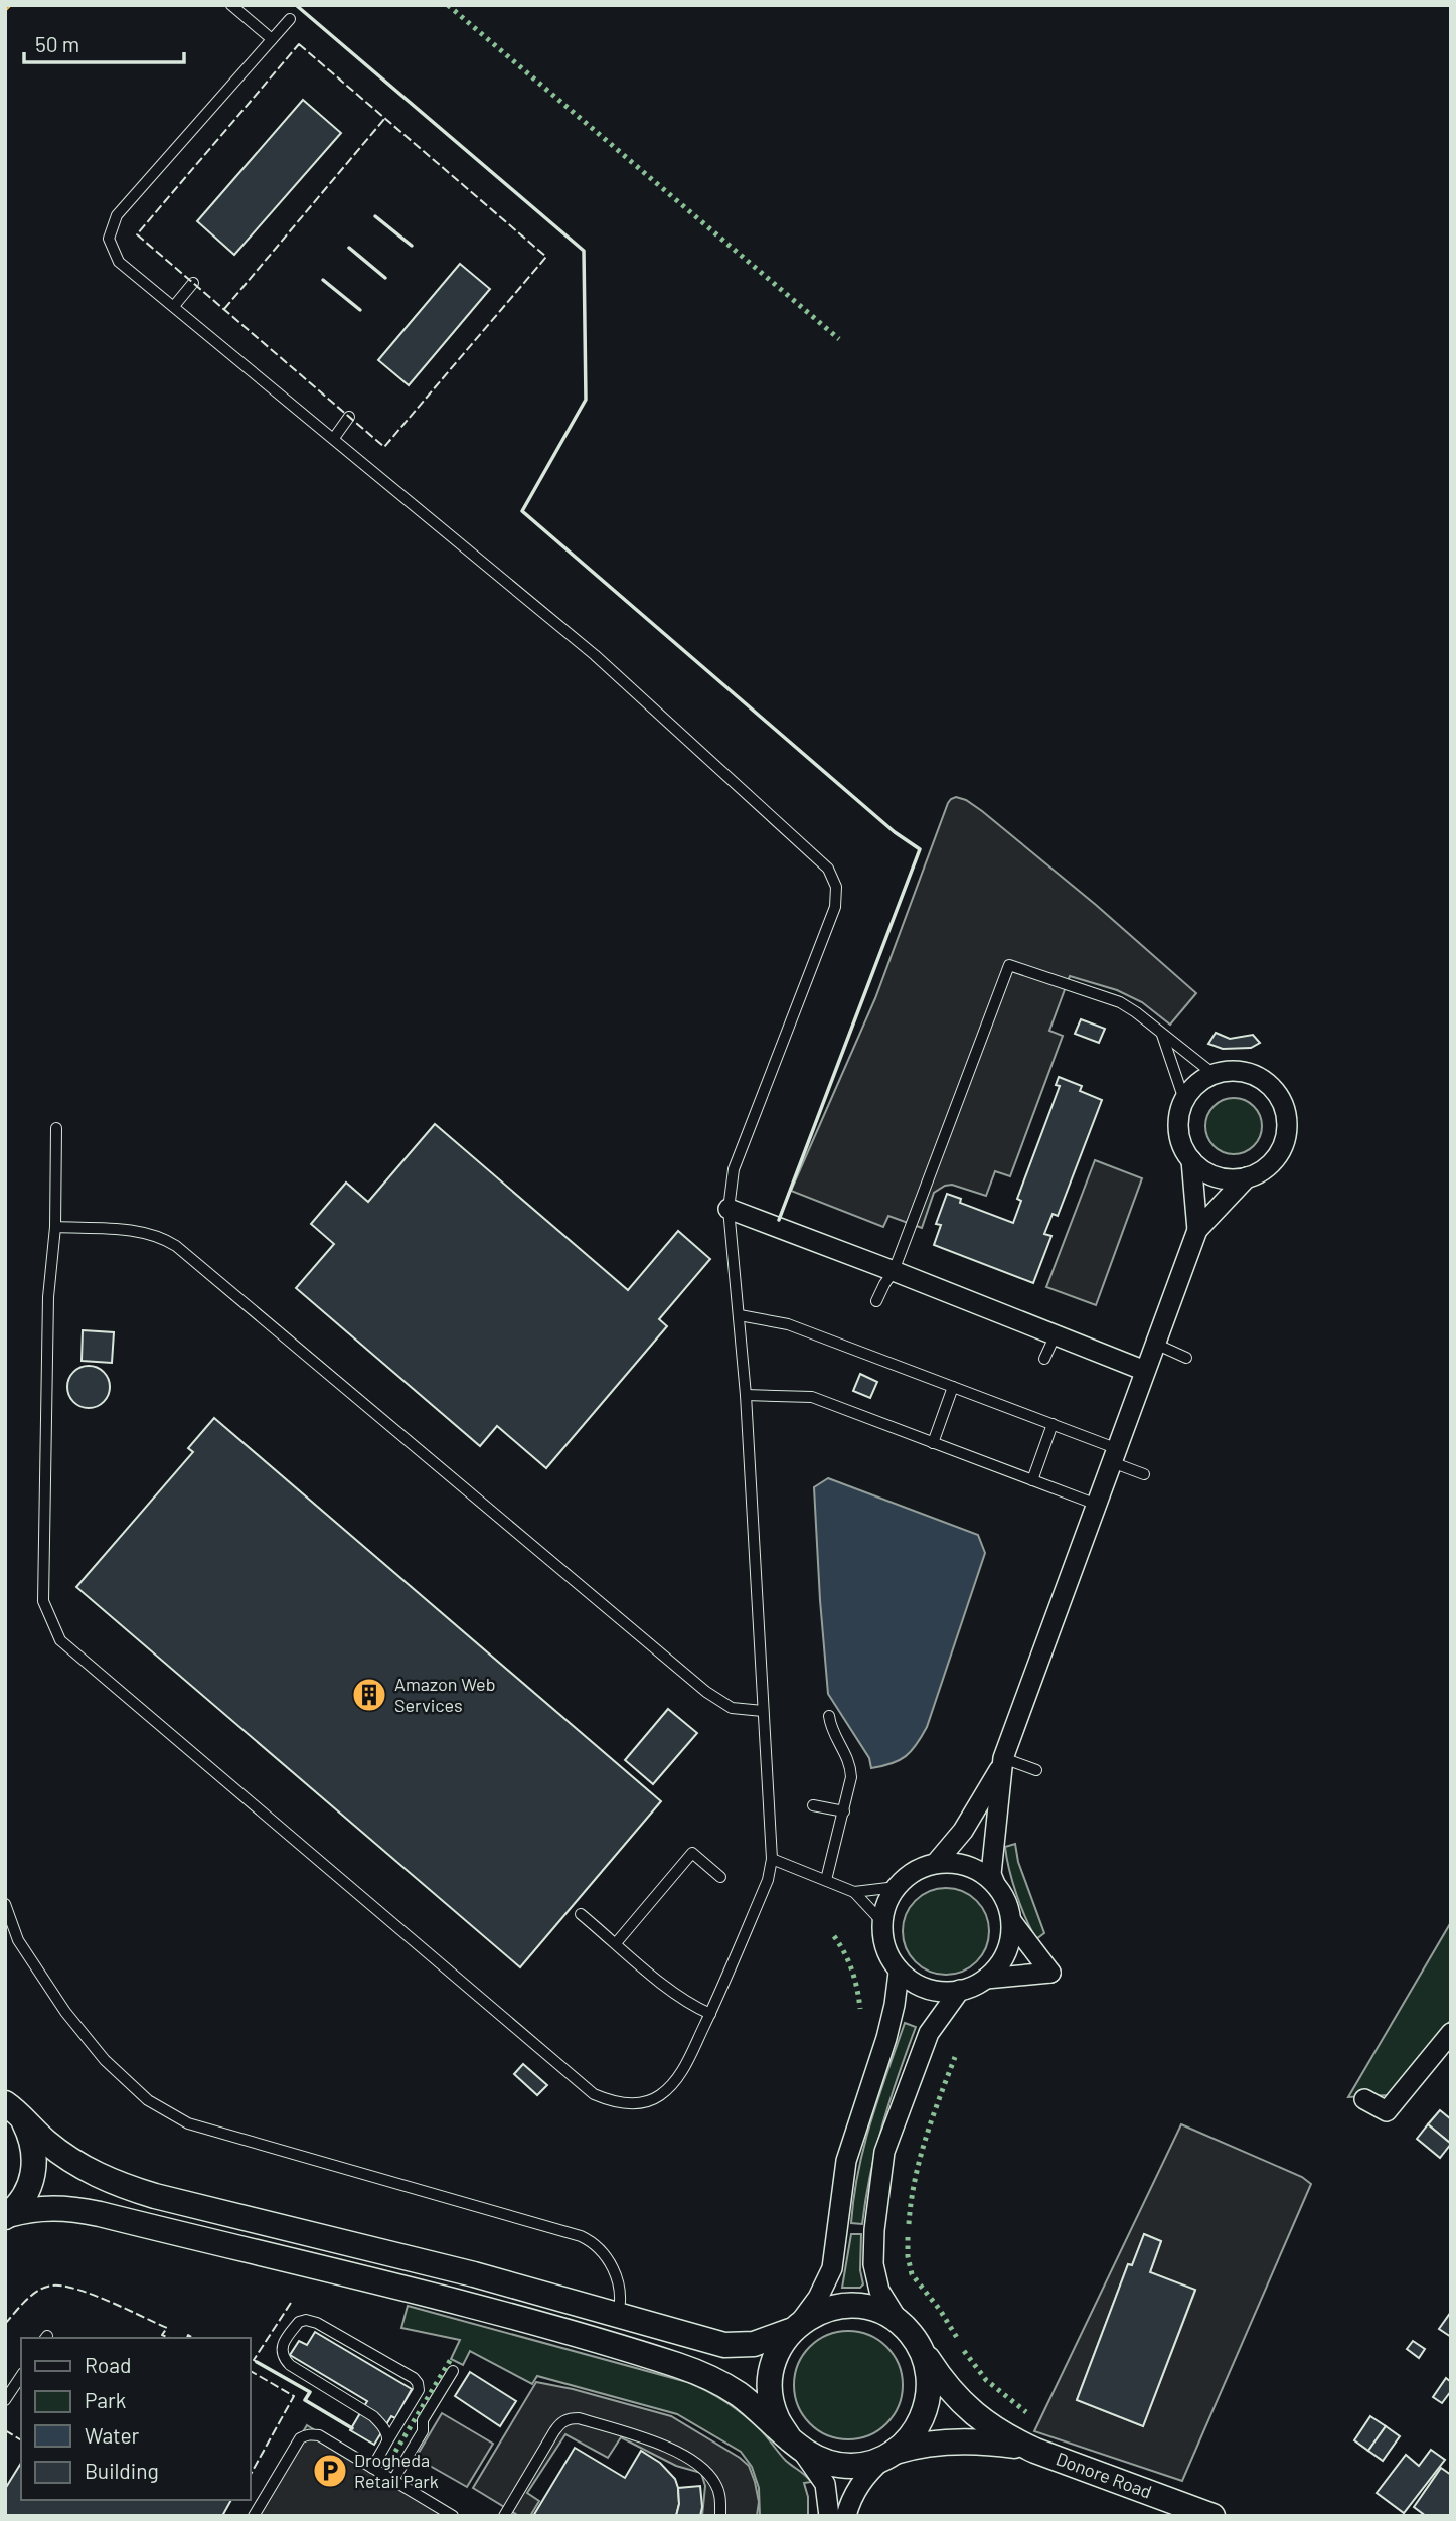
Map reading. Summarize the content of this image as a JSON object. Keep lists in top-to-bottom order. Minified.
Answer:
{"streets":{"street":["Donore Road"]},"places":{"building":["Amazon Web Services"],"parking":["Drogheda Retail Park"]},"legend":["Road","Park","Water","Building"],"scale_bar":"50 m"}
